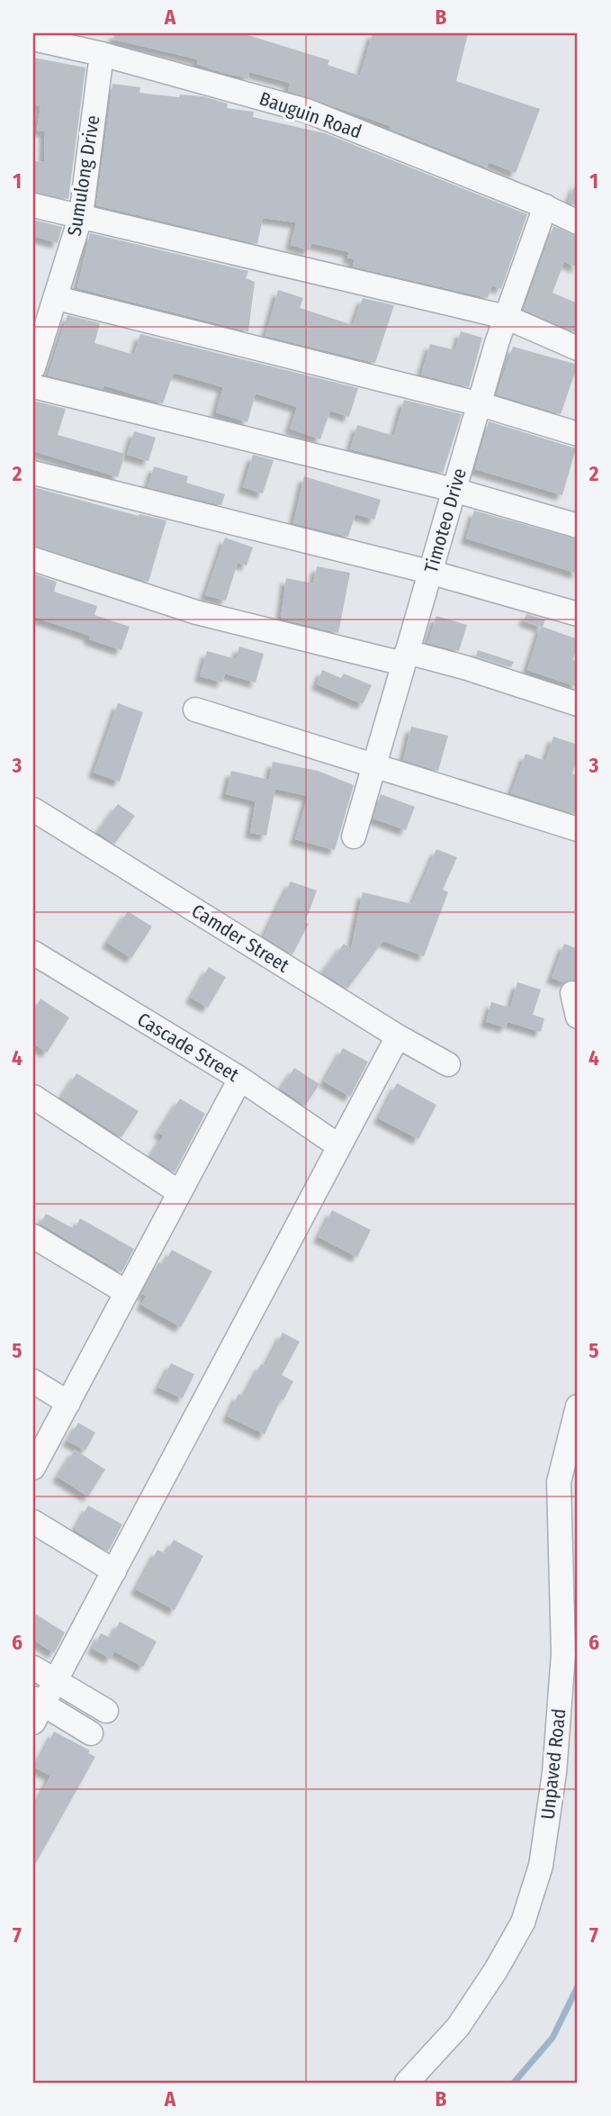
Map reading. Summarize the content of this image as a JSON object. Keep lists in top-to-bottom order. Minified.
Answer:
{"streets":{"street":["Bauguin Road","Sumulong Drive","Timoteo Drive","Camder Street","Cascade Street","Unpaved Road"]},"crossings":[["Bauguin Road","Sumulong Drive"],["Bauguin Road","Timoteo Drive"]],"grid":{"columns":["A","B"],"rows":["1","2","3","4","5","6","7"]}}
